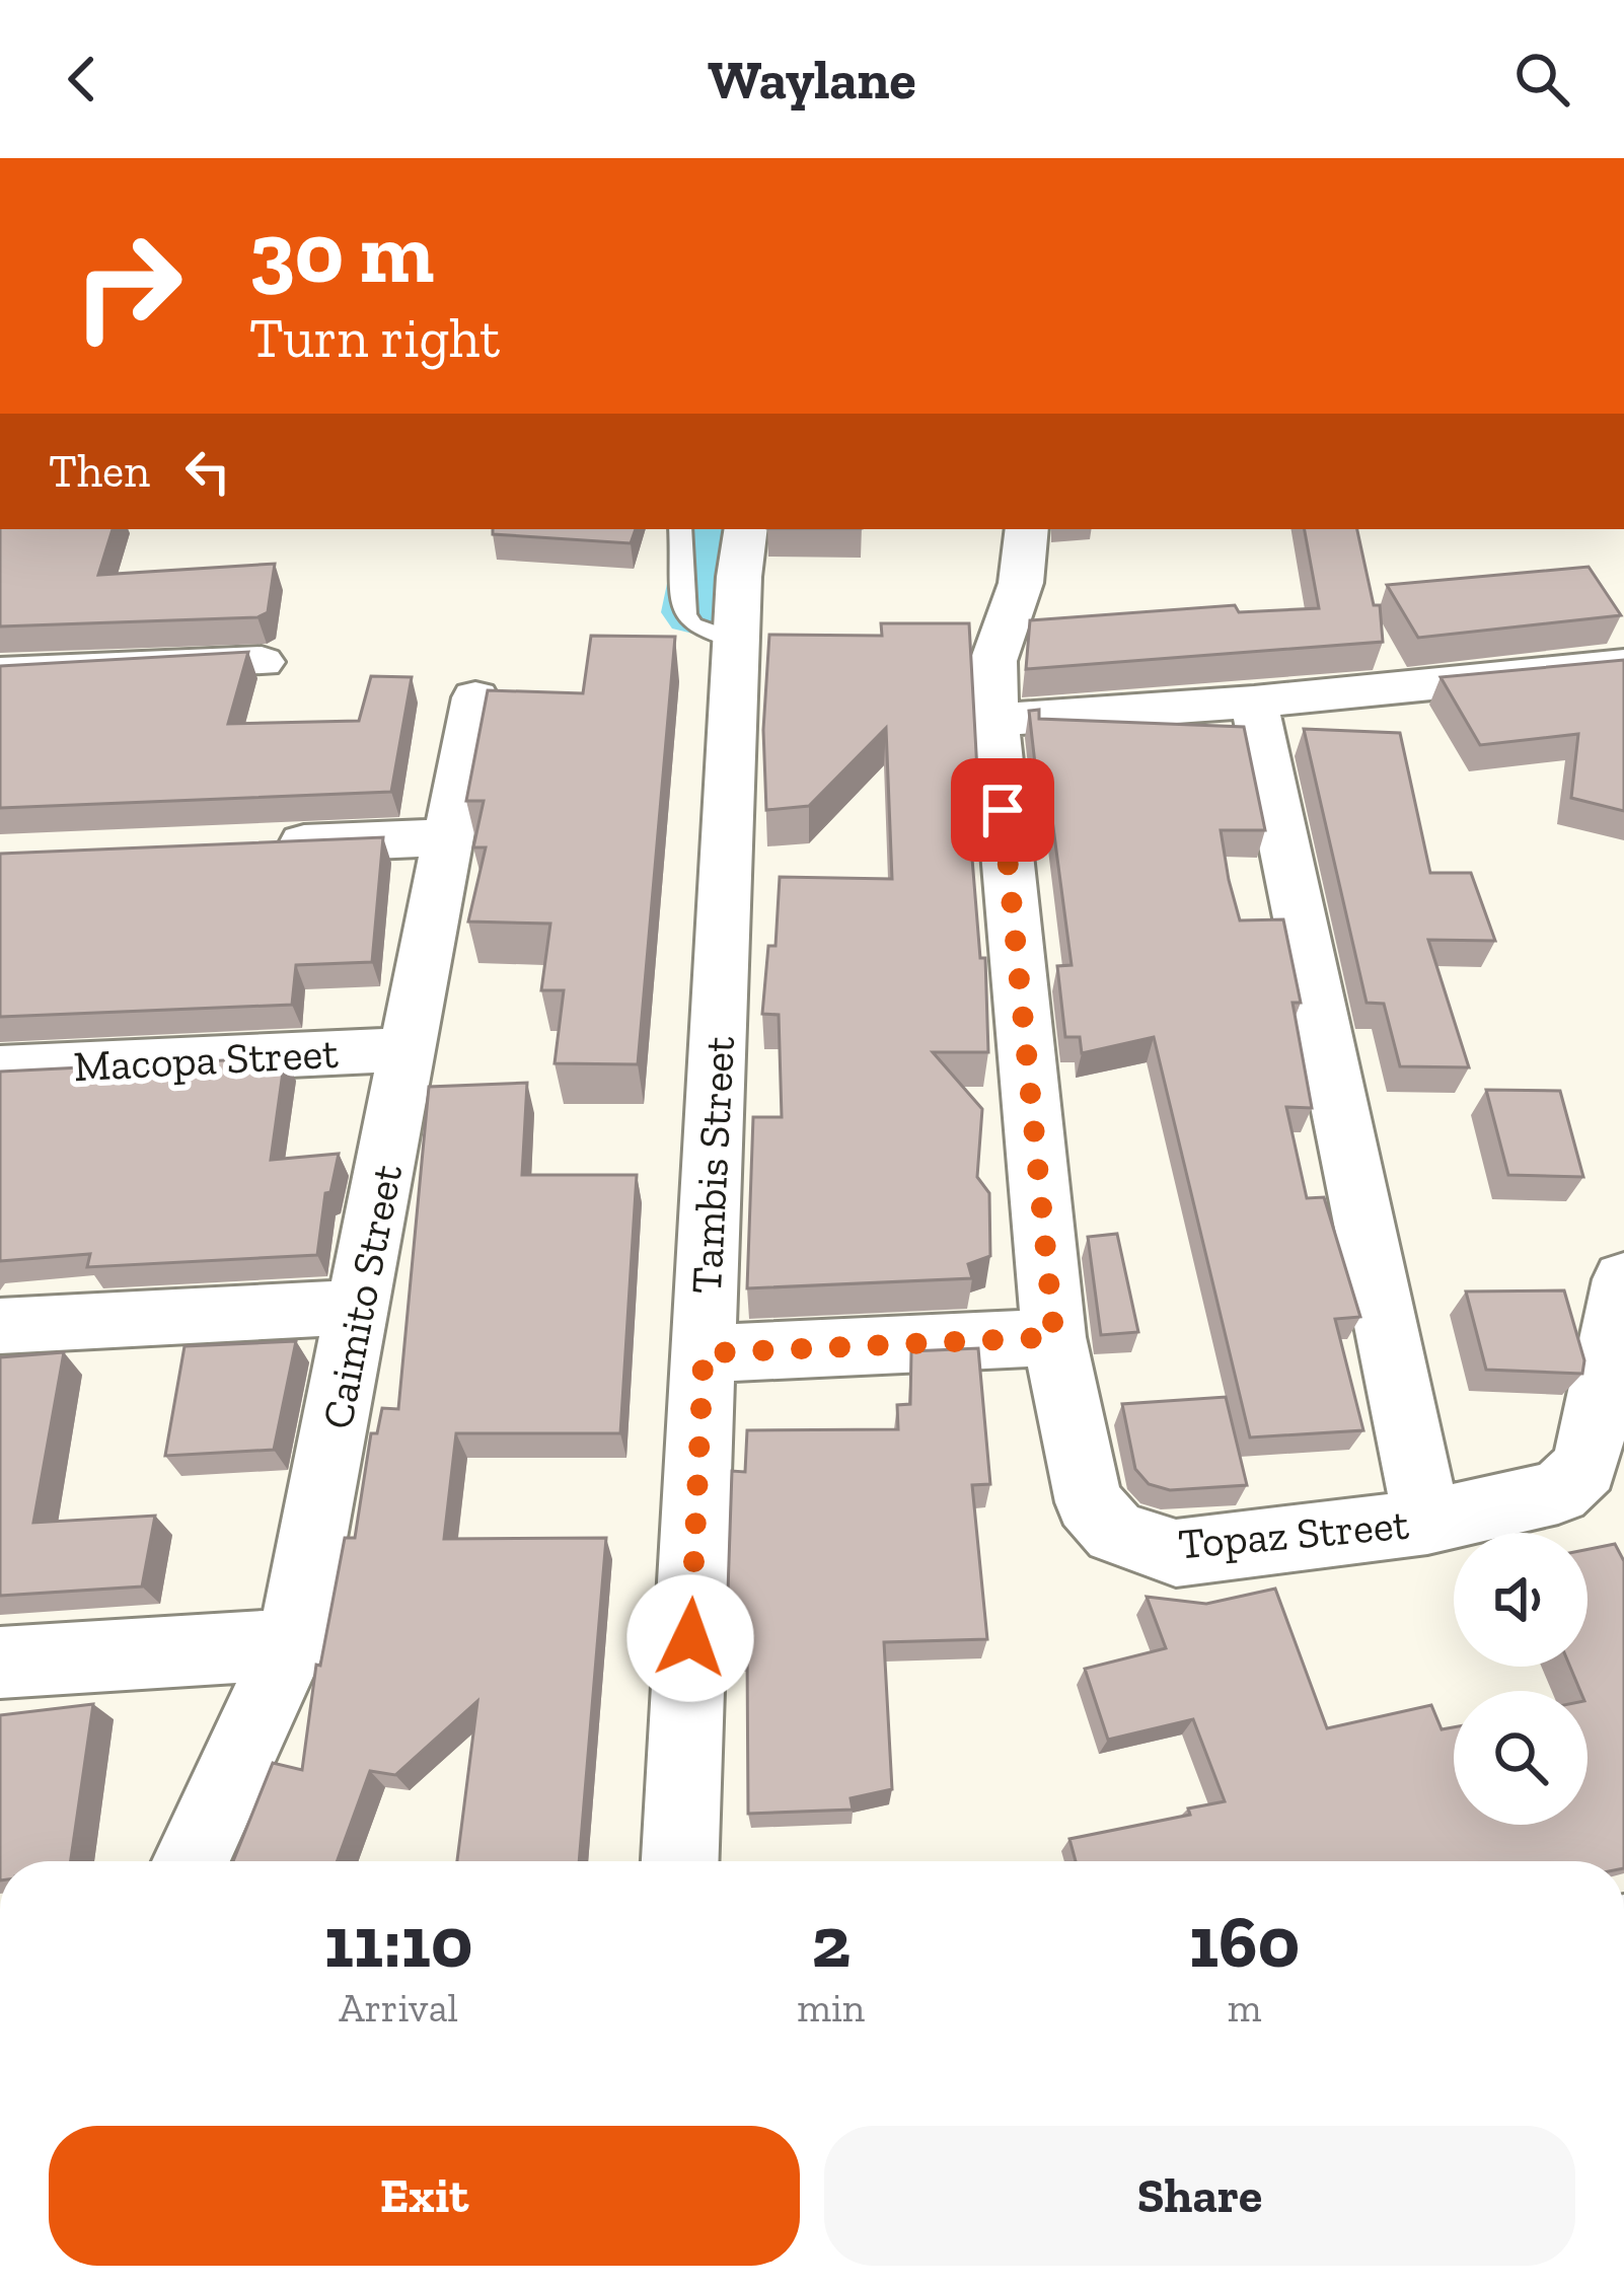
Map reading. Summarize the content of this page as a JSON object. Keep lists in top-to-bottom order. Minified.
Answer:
{"streets":{"street":["Macopa Street","Tambis Street","Caimito Street","Topaz Street"]},"crossings":[["Macopa Street","Caimito Street"]],"page":{"header":"Waylane","turn":["30 m","Turn right"],"then":"Then","eta":["11:10","Arrival","2","min","160","m"],"buttons":["Exit","Share"]}}
